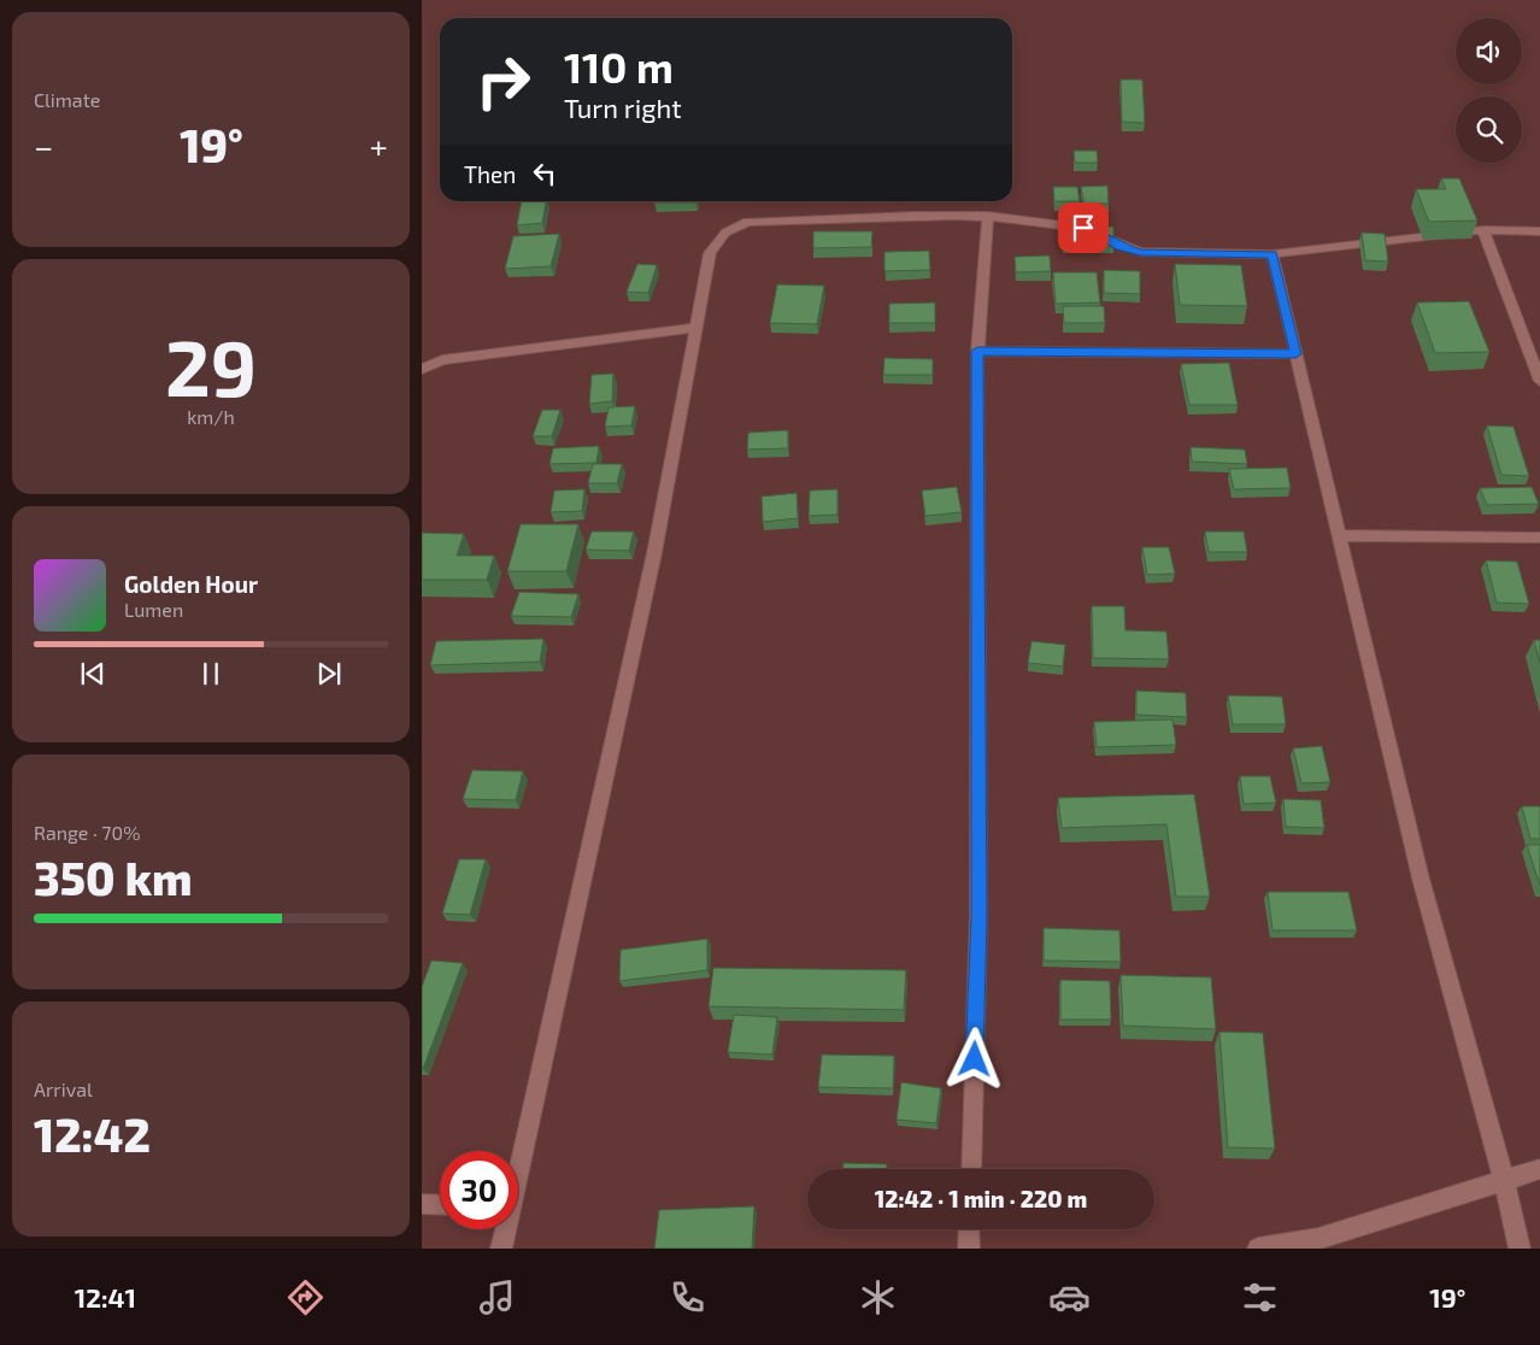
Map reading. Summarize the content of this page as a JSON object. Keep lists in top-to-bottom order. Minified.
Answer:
{"page":{"tile":["Climate",["29","km/h"],["Range · 70%","350 km"],["Arrival","12:42"]],"turn":["110 m","Turn right"],"heat":["−","19°","+"],"then":"Then","song":["Golden Hour","Lumen"],"limit":"30","trip":"12:42 · 1 min · 220 m","tabs":["12:41","19°"]}}
